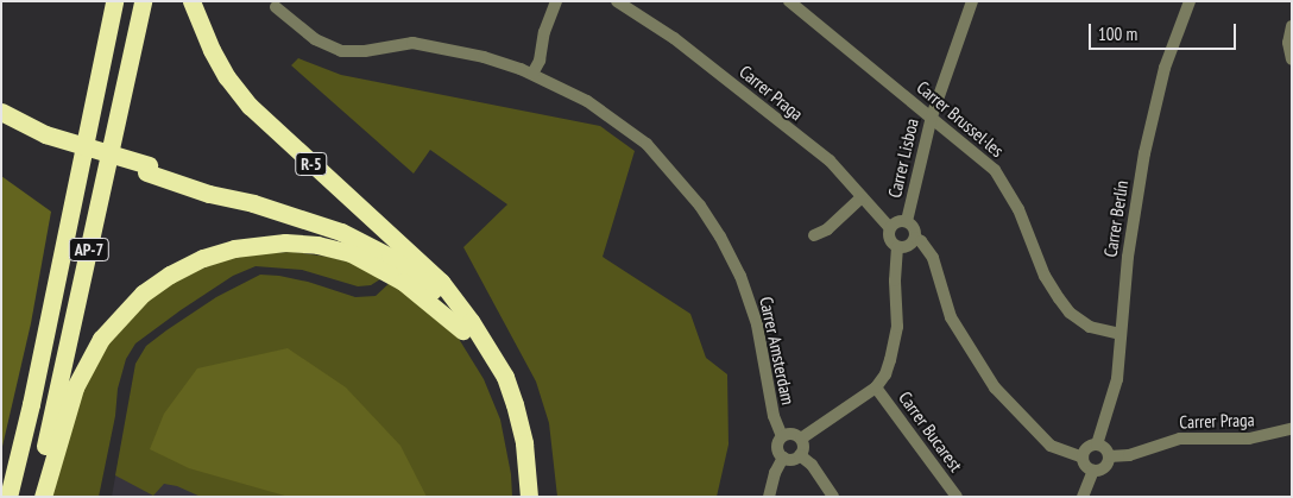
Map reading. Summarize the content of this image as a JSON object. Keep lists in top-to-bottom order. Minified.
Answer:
{"streets":{"highway":["R-5","AP-7"],"street":["Carrer Praga","Carrer Brussel·les","Carrer Lisboa","Carrer Berlín","Carrer Amsterdam","Carrer Bucarest"]},"crossings":[["Carrer Praga","Carrer Lisboa"],["Carrer Praga","Carrer Berlín"],["Carrer Brussel·les","Carrer Lisboa"],["Carrer Brussel·les","Carrer Berlín"]],"scale_bar":"100 m"}
